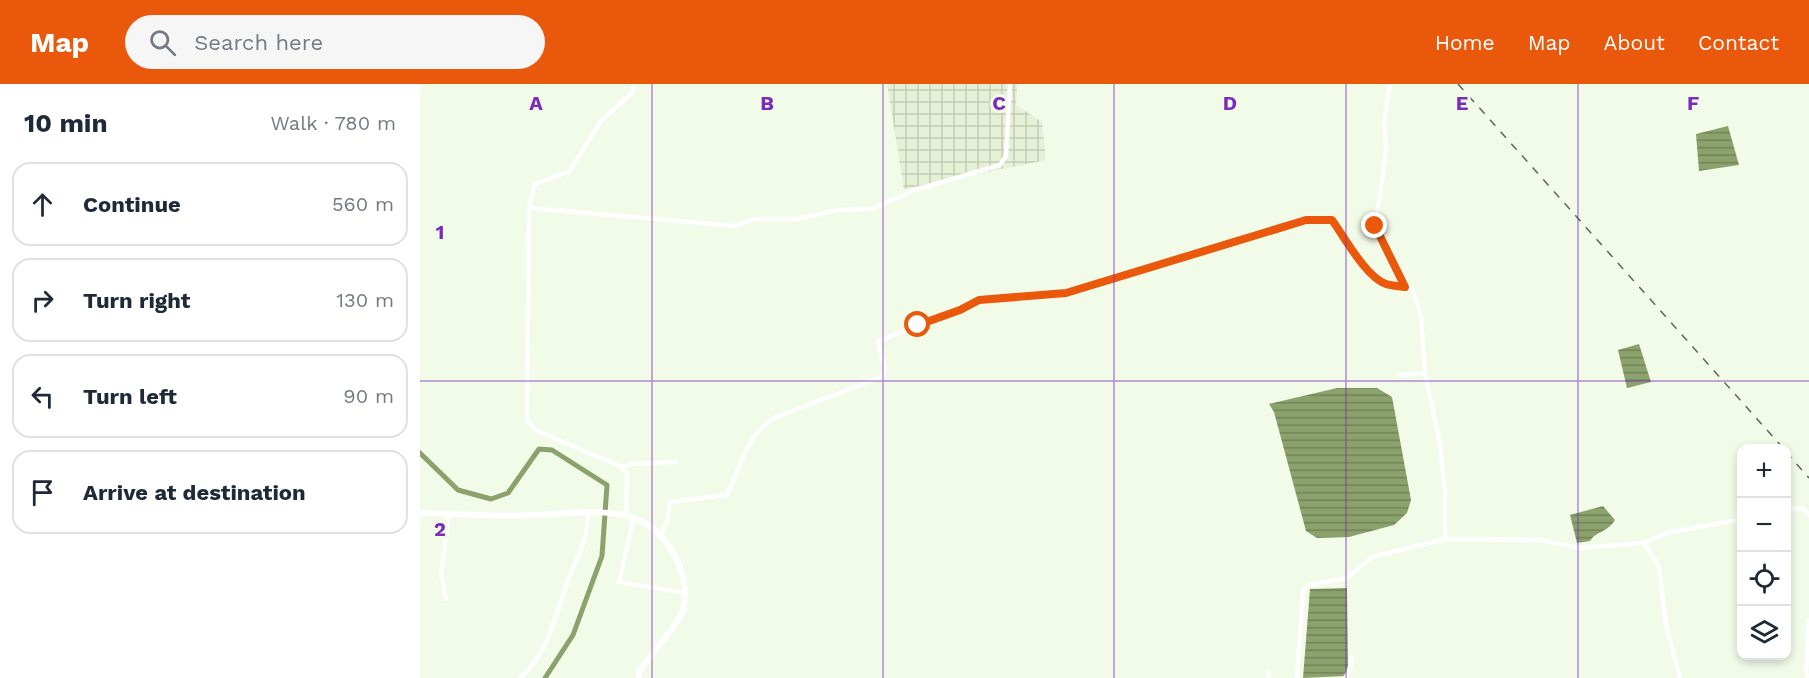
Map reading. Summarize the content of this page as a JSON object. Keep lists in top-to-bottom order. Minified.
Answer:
{"page":{"header":"Map","search":"Search here","nav":["Home","Map","About","Contact"],"heading":["10 min","Walk · 780 m"],"list":[["Continue","560 m"],["Turn right","130 m"],["Turn left","90 m"],"Arrive at destination"],"map_buttons":["+","−"]},"grid":{"columns":["A","B","C","D","E","F"],"rows":["1","2"]}}
